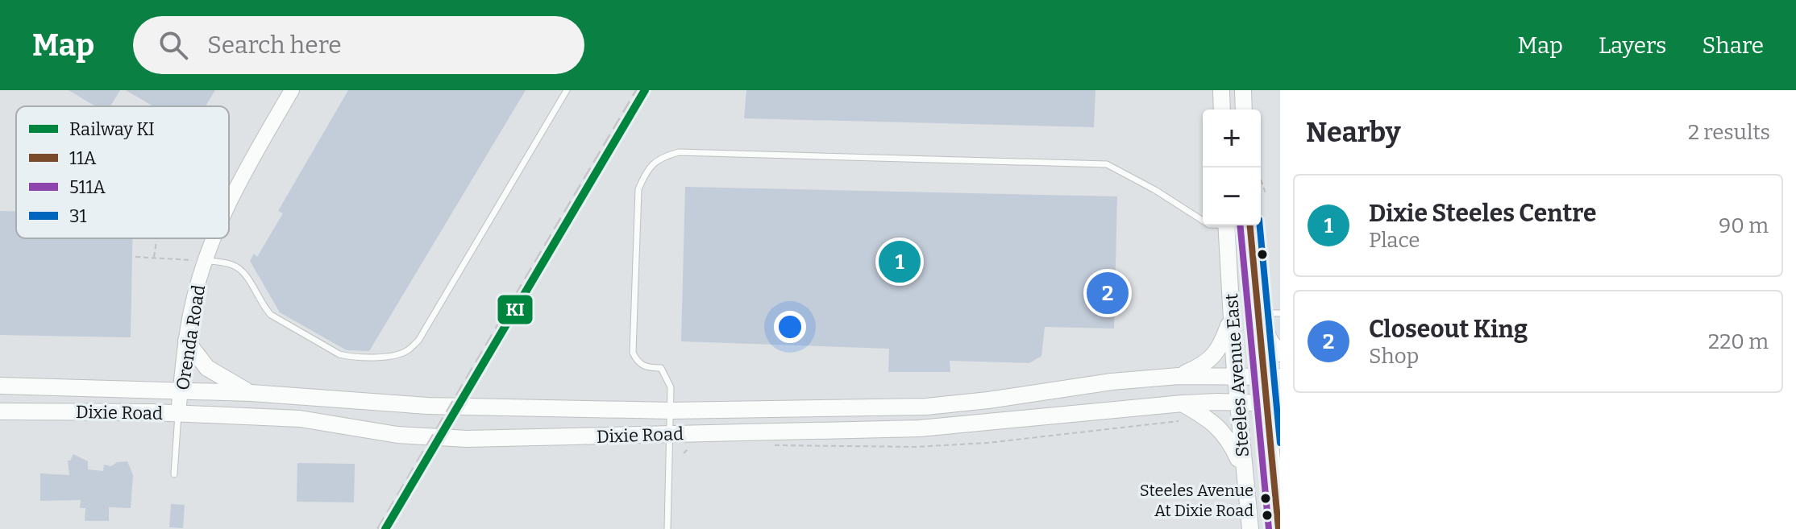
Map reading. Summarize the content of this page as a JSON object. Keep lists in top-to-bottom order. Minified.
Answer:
{"streets":{"main road":["Steeles Avenue East","Dixie Road"],"street":["Orenda Road"]},"crossings":[["Orenda Road","Dixie Road"],["Steeles Avenue East","Dixie Road"]],"places":["Steeles Avenue At Dixie Road"],"lines":["rail line KI","transit line 11A","transit line 511A","transit line 31"],"legend":["Railway KI","11A","511A","31"],"page":{"header":"Map","search":"Search here","nav":["Map","Layers","Share"],"heading":["Nearby","2 results"],"map_buttons":["+","−"],"list":[{"mark":"1","name":"Dixie Steeles Centre","note":"Place","value":"90 m"},{"mark":"2","name":"Closeout King","note":"Shop","value":"220 m"}],"pins":["1","2"]}}
